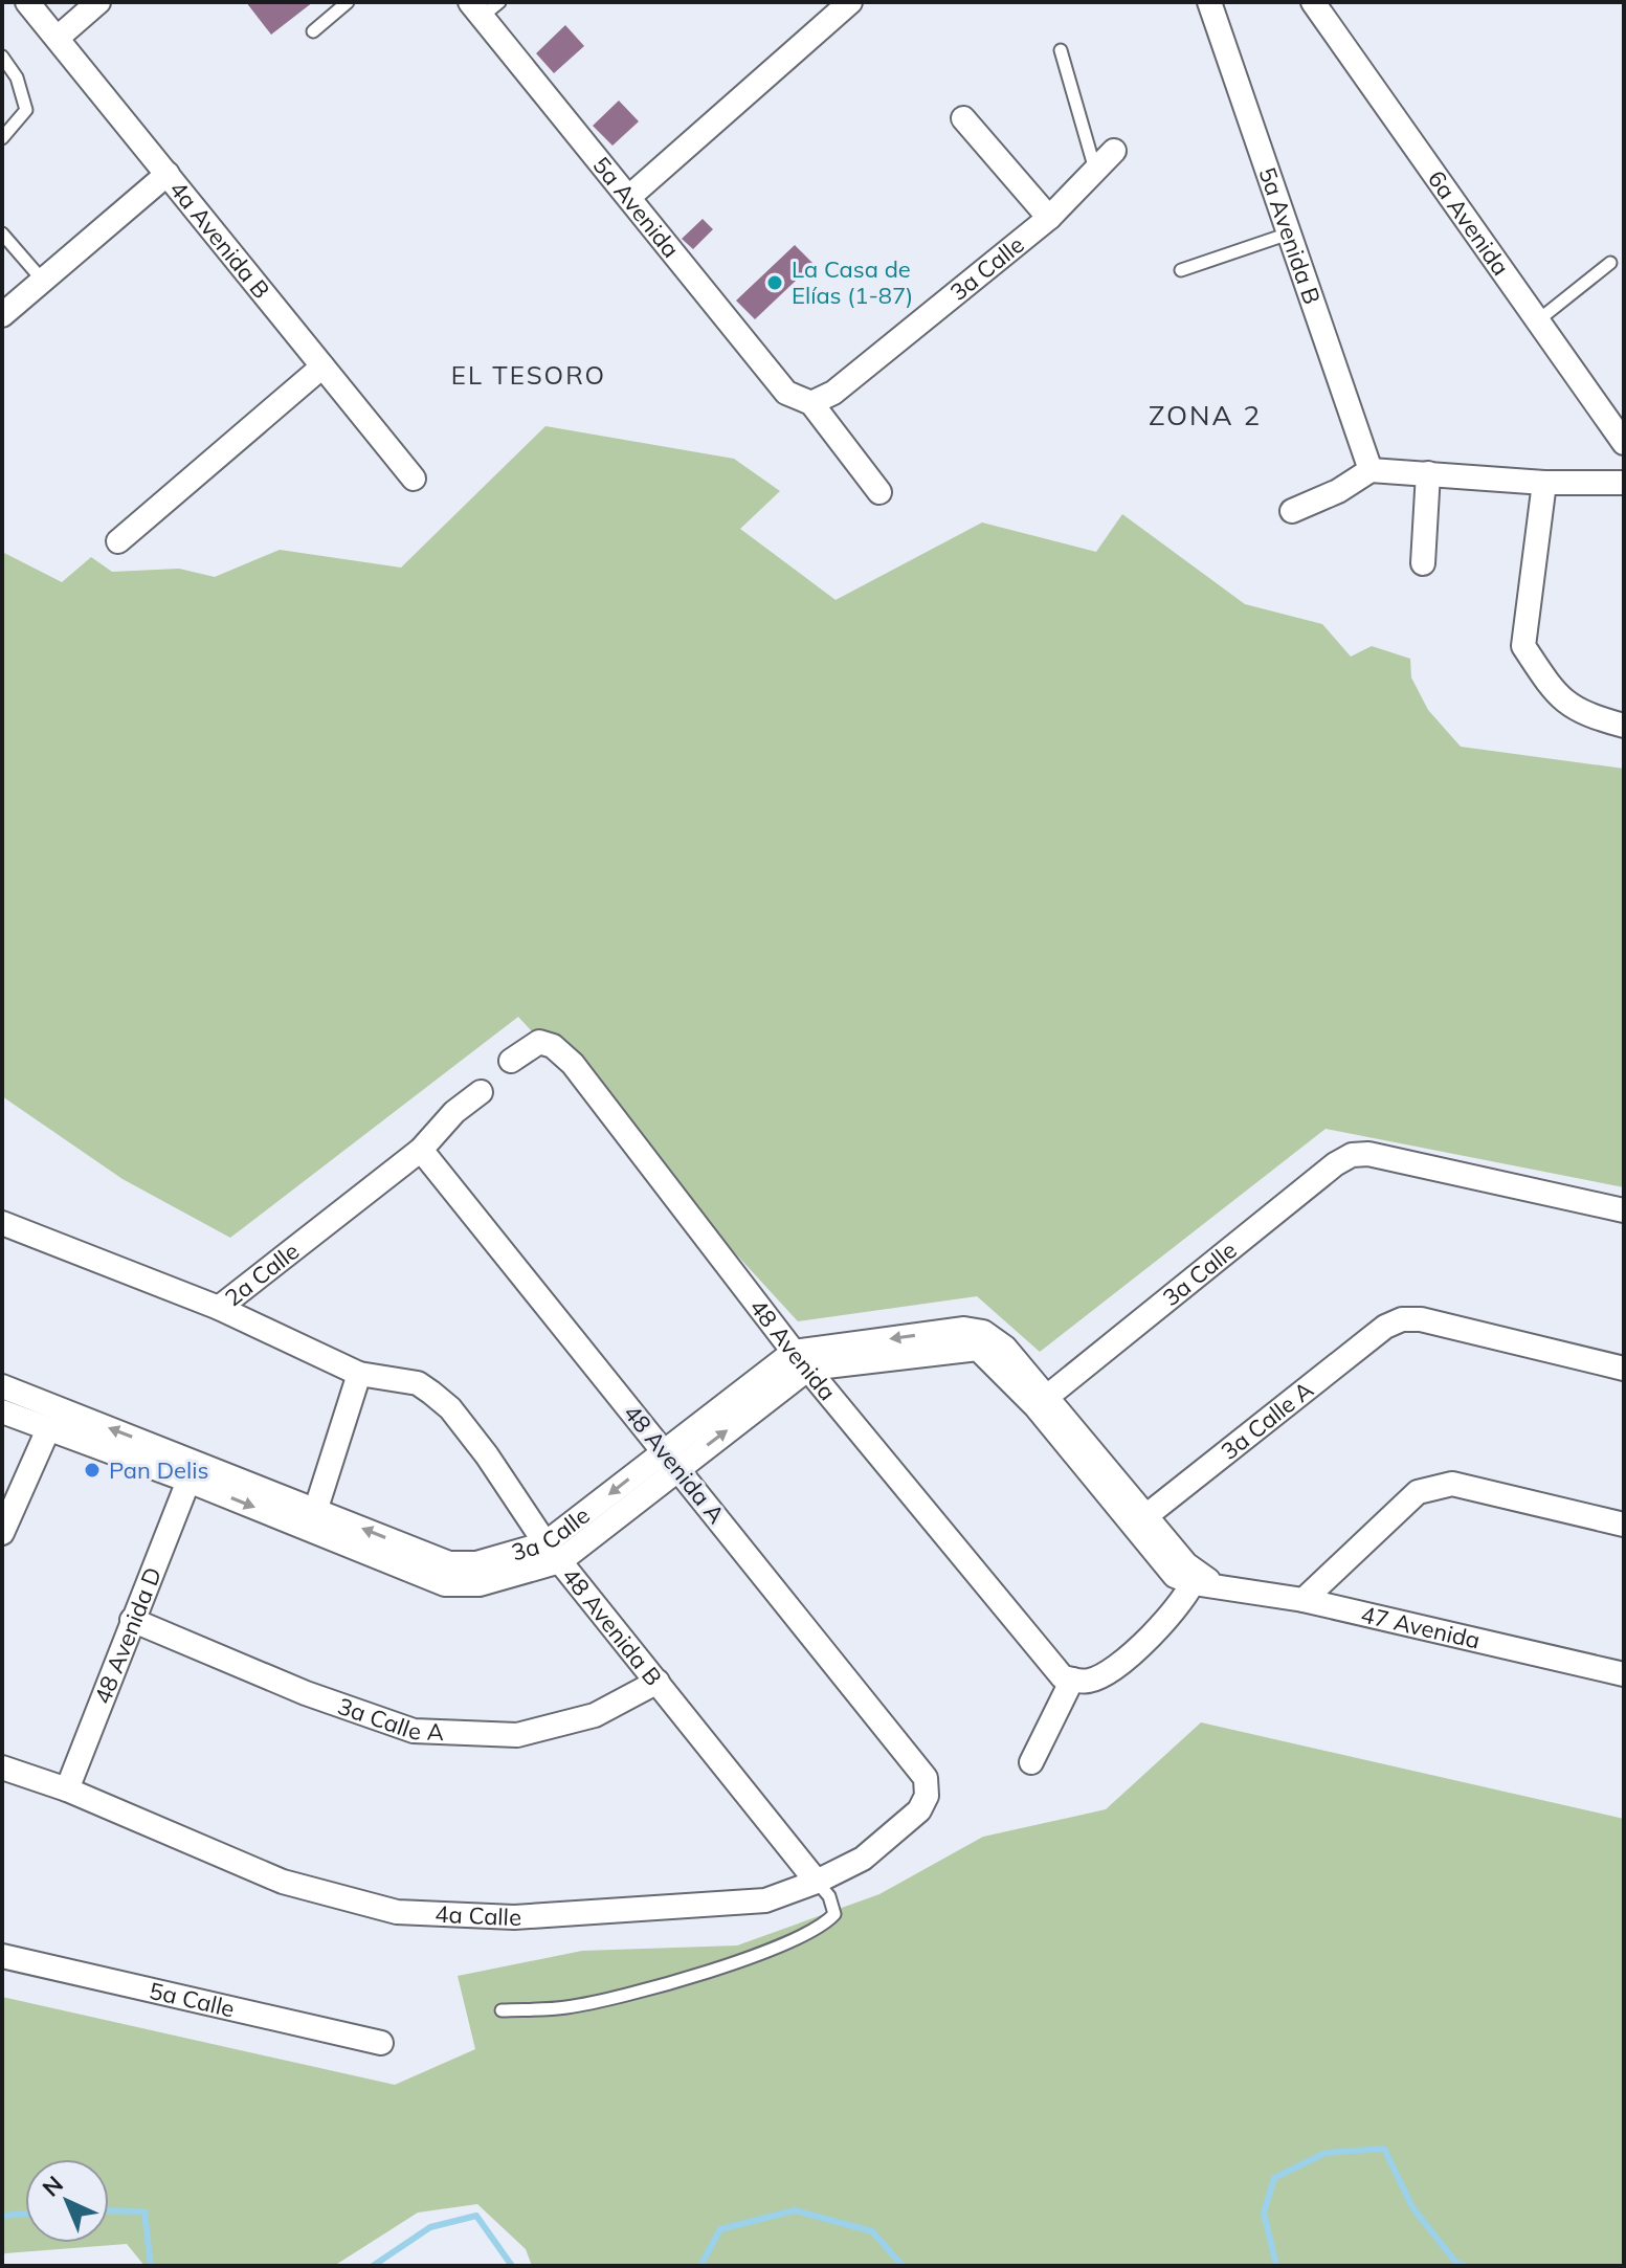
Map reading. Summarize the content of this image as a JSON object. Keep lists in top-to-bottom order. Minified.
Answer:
{"streets":{"street":["5a Avenida","6a Avenida","5a Avenida B","4a Avenida B","3a Calle","2a Calle","48 Avenida","3a Calle A","48 Avenida A","48 Avenida B","47 Avenida","48 Avenida D","4a Calle","5a Calle"]},"crossings":[["5a Avenida","3a Calle"],["3a Calle","48 Avenida"],["3a Calle","48 Avenida A"],["3a Calle","48 Avenida B"],["3a Calle","48 Avenida D"],["2a Calle","48 Avenida A"],["2a Calle","48 Avenida B"],["3a Calle A","48 Avenida B"],["3a Calle A","48 Avenida D"],["48 Avenida A","4a Calle"],["48 Avenida B","4a Calle"],["48 Avenida D","4a Calle"]],"districts":["EL TESORO","ZONA 2"],"places":["La Casa de Elías (1-87)","Pan Delis"],"north":"top left"}
